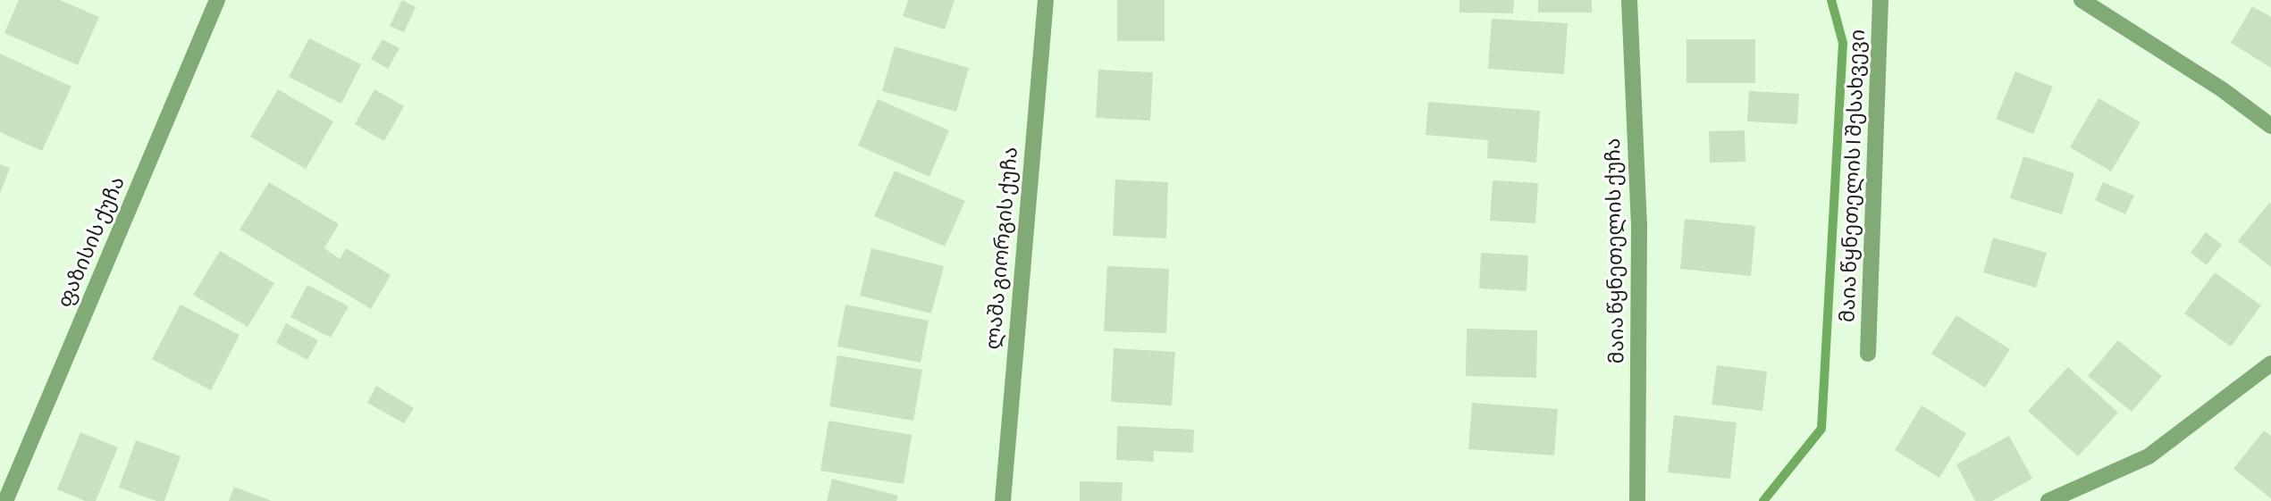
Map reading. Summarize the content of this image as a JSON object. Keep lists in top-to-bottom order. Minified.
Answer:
{"streets":{"street":["მაია წყნეთელის I შესახვევი","ფაზისის ქუჩა","ლაშა გიორგის ქუჩა","მაია წყნეთელის ქუჩა"]}}
